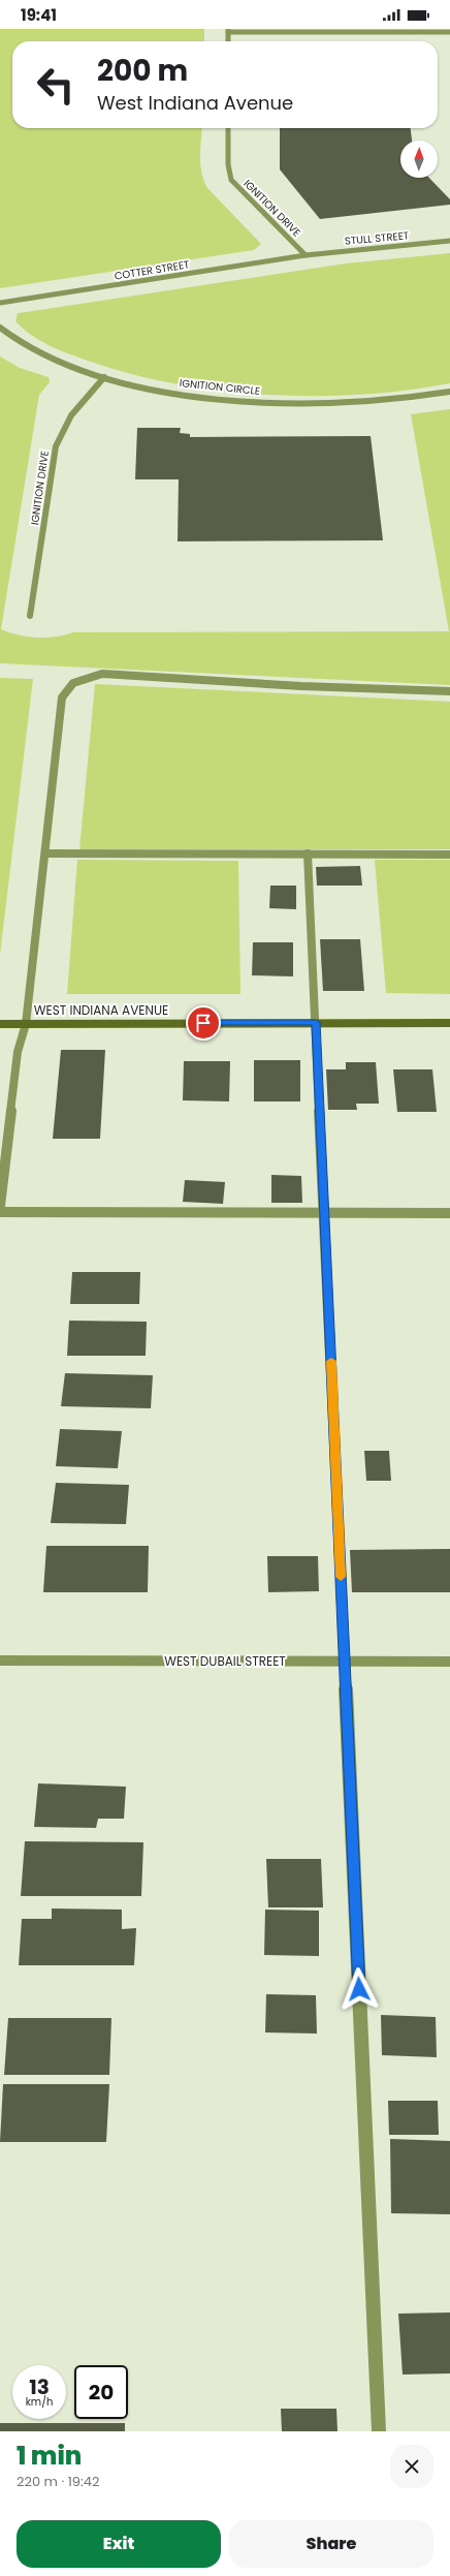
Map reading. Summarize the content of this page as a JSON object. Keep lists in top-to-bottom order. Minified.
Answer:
{"streets":{"street":["IGNITION DRIVE","STULL STREET","COTTER STREET","IGNITION CIRCLE","WEST INDIANA AVENUE","WEST DUBAIL STREET"]},"crossings":[["IGNITION DRIVE","STULL STREET"],["IGNITION DRIVE","COTTER STREET"],["IGNITION DRIVE","IGNITION CIRCLE"],["STULL STREET","COTTER STREET"]],"north":"top","page":{"status":"19:41","turn":["200 m","West Indiana Avenue"],"speed":"13 km/h","limit":"20","heading":["1 min","220 m · 19:42"],"buttons":["Exit","Share"]}}
